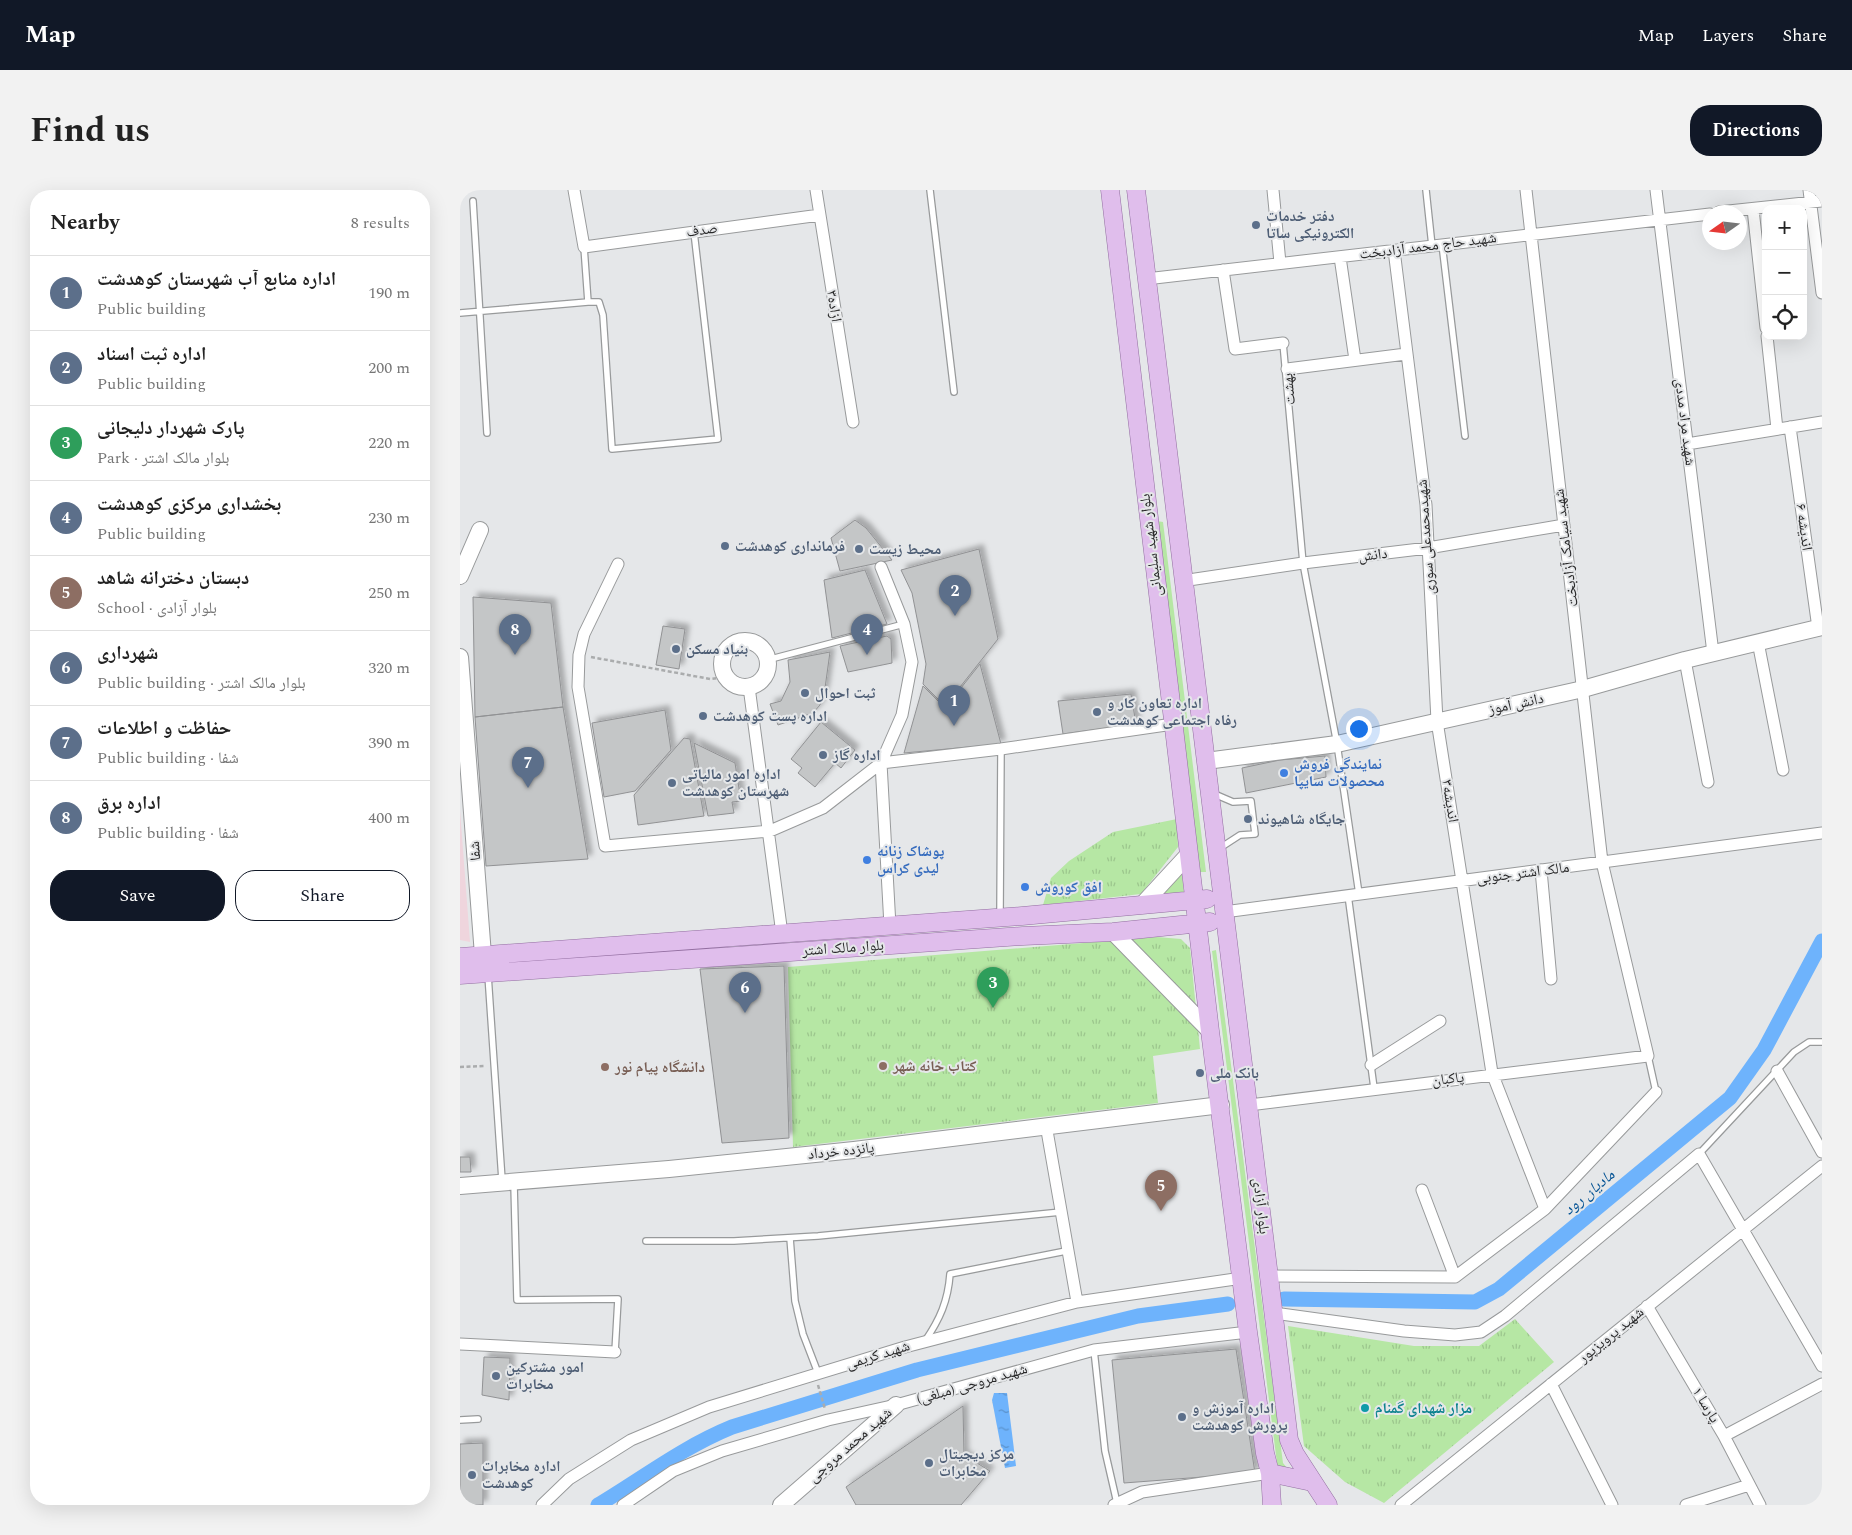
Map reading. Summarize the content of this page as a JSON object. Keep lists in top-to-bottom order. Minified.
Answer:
{"streets":{"main road":["بلوار شهید سلیمانی","بلوار مالک اشتر","بلوار آزادی"],"street":["صدف","شهید حاج محمد آزادبخت","ازاده۳","بهشت","شهید مراد مددی","اندیشه ۶","شهیدمحمدعلی سوری","شهید سیامک آزادبخت","دانش","دانش آموز","اندیشه۳","شفا","مالک اشتر جنوبی","پاکبان","پانزده خرداد","شهید پرویزپور","شهید کریمی","شهید مروجی (مبلغی)","پارسا ۱","شهید محمد مروجی"]},"crossings":[["صدف","ازاده۳"],["شهید حاج محمد آزادبخت","بهشت"],["شهید حاج محمد آزادبخت","شهید مراد مددی"],["شهید حاج محمد آزادبخت","شهیدمحمدعلی سوری"],["شهید حاج محمد آزادبخت","بلوار شهید سلیمانی"],["شهید حاج محمد آزادبخت","شهید سیامک آزادبخت"],["بهشت","دانش"],["بهشت","دانش آموز"],["بهشت","مالک اشتر جنوبی"],["بهشت","پاکبان"],["شهید مراد مددی","دانش آموز"],["اندیشه ۶","دانش آموز"],["شهیدمحمدعلی سوری","دانش"],["شهیدمحمدعلی سوری","دانش آموز"],["شهیدمحمدعلی سوری","اندیشه۳"],["بلوار شهید سلیمانی","دانش"],["بلوار شهید سلیمانی","دانش آموز"],["بلوار شهید سلیمانی","مالک اشتر جنوبی"],["بلوار شهید سلیمانی","بلوار مالک اشتر"],["بلوار شهید سلیمانی","بلوار آزادی"],["شهید سیامک آزادبخت","دانش"],["شهید سیامک آزادبخت","دانش آموز"],["شهید سیامک آزادبخت","مالک اشتر جنوبی"],["شهید سیامک آزادبخت","پاکبان"],["دانش آموز","اندیشه۳"],["اندیشه۳","مالک اشتر جنوبی"],["اندیشه۳","پاکبان"],["شفا","بلوار مالک اشتر"],["مالک اشتر جنوبی","بلوار مالک اشتر"],["مالک اشتر جنوبی","بلوار آزادی"],["بلوار مالک اشتر","بلوار آزادی"],["پاکبان","بلوار آزادی"],["پانزده خرداد","بلوار آزادی"],["بلوار آزادی","شهید کریمی"],["بلوار آزادی","شهید مروجی (مبلغی)"],["شهید پرویزپور","پارسا ۱"],["شهید مروجی (مبلغی)","شهید محمد مروجی"]],"water":["مادیان رود"],"places":["دفتر خدمات الکترونیکی ساتا","فرمانداری کوهدشت","محیط زیست","بنیاد مسکن","ثبت احوال","اداره تعاون کار و رفاه اجتماعی کوهدشت","اداره پست کوهدشت","اداره گاز","نمایندگی فروش محصولات سایپا","اداره امور مالیاتی شهرستان کوهدشت","جایگاه شاهیوند","پوشاک زنانه لیدی کراس","افق کوروش","کتاب خانه شهر","دانشگاه پیام نور","بانک ملی","امور مشترکین مخابرات","مزار شهدای گمنام","اداره آموزش و پرورش کوهدشت","مرکز دیجیتال مخابرات","اداره مخابرات کوهدشت"],"north":"left","page":{"header":"Map","nav":["Map","Layers","Share"],"title":"Find us","buttons":["Directions",["Save","Share"]],"heading":["Nearby","8 results"],"map_buttons":["+","−"],"list":[{"mark":"1","name":"اداره منابع آب شهرستان کوهدشت","note":"Public building","value":"190 m"},{"mark":"2","name":"اداره ثبت اسناد","note":"Public building","value":"200 m"},{"mark":"3","name":"پارک شهردار دلیجانی","note":"Park · بلوار مالک اشتر","value":"220 m"},{"mark":"4","name":"بخشداری مرکزی کوهدشت","note":"Public building","value":"230 m"},{"mark":"5","name":"دبستان دخترانه شاهد","note":"School · بلوار آزادی","value":"250 m"},{"mark":"6","name":"شهرداری","note":"Public building · بلوار مالک اشتر","value":"320 m"},{"mark":"7","name":"حفاظت و اطلاعات","note":"Public building · شفا","value":"390 m"},{"mark":"8","name":"اداره برق","note":"Public building · شفا","value":"400 m"}],"pins":["2","4","8","1","7","3","6","5"]}}
